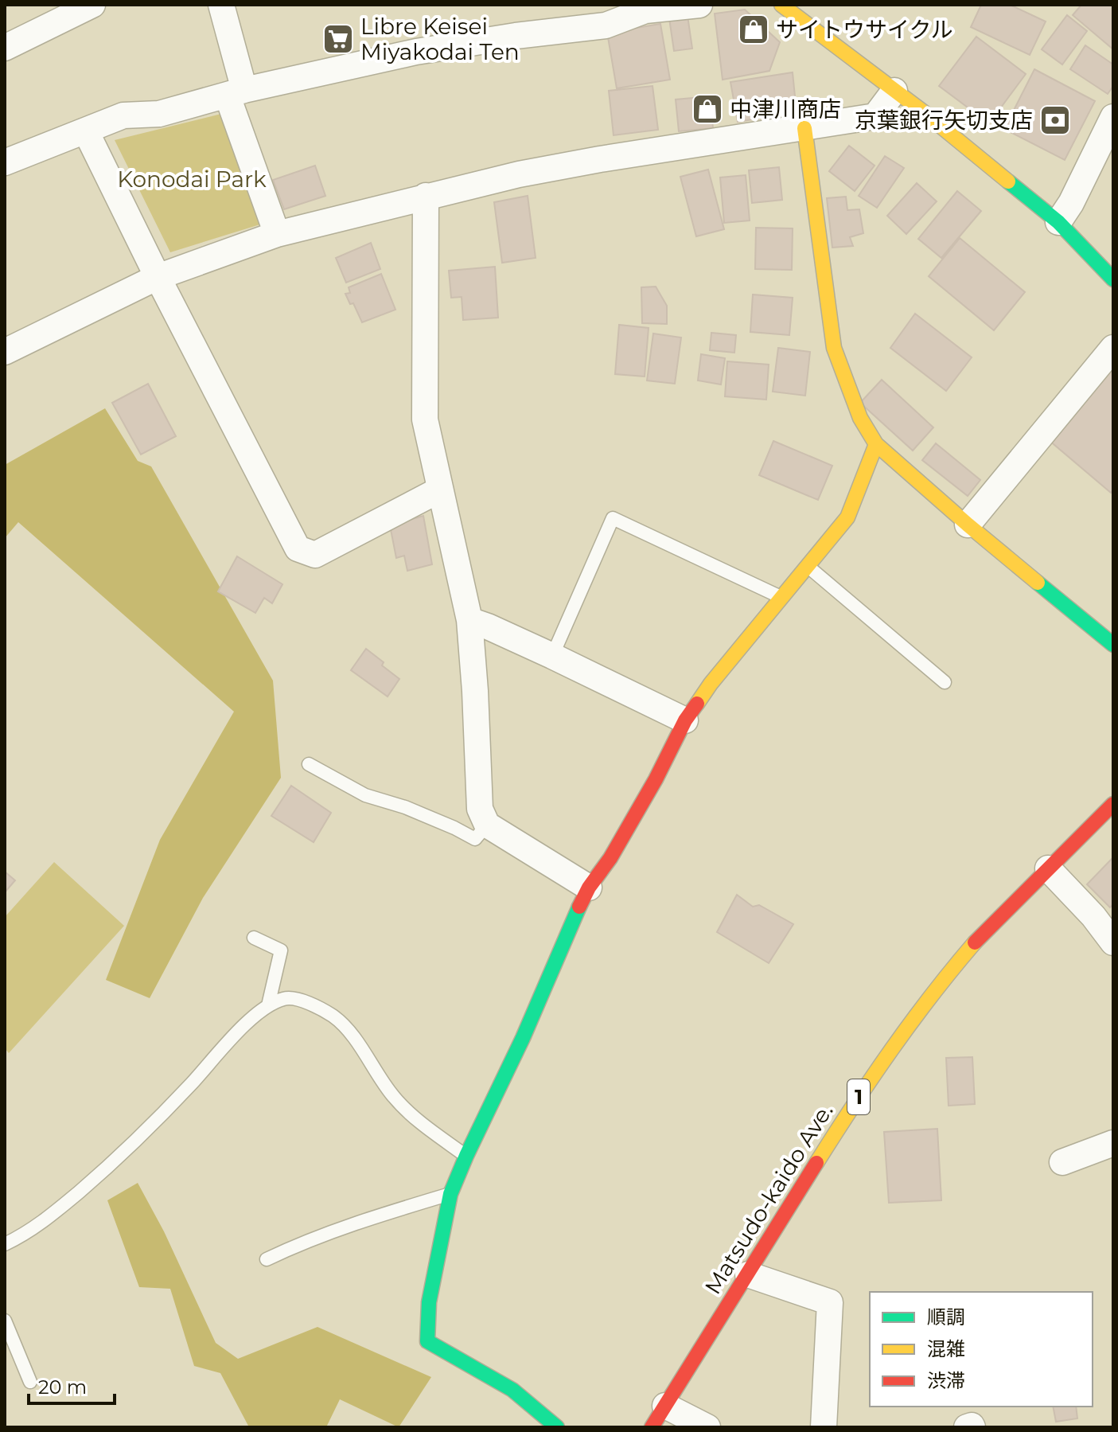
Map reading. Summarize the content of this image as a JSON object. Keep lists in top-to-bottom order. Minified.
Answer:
{"streets":{"street":["1","Matsudo-kaido Ave."]},"parks":["Konodai Park"],"places":{"shop":["サイトウサイクル","中津川商店"],"supermarket":["Libre Keisei Miyakodai Ten"],"bank":["京葉銀行矢切支店"]},"legend":["順調","混雑","渋滞"],"scale_bar":"20 m"}
